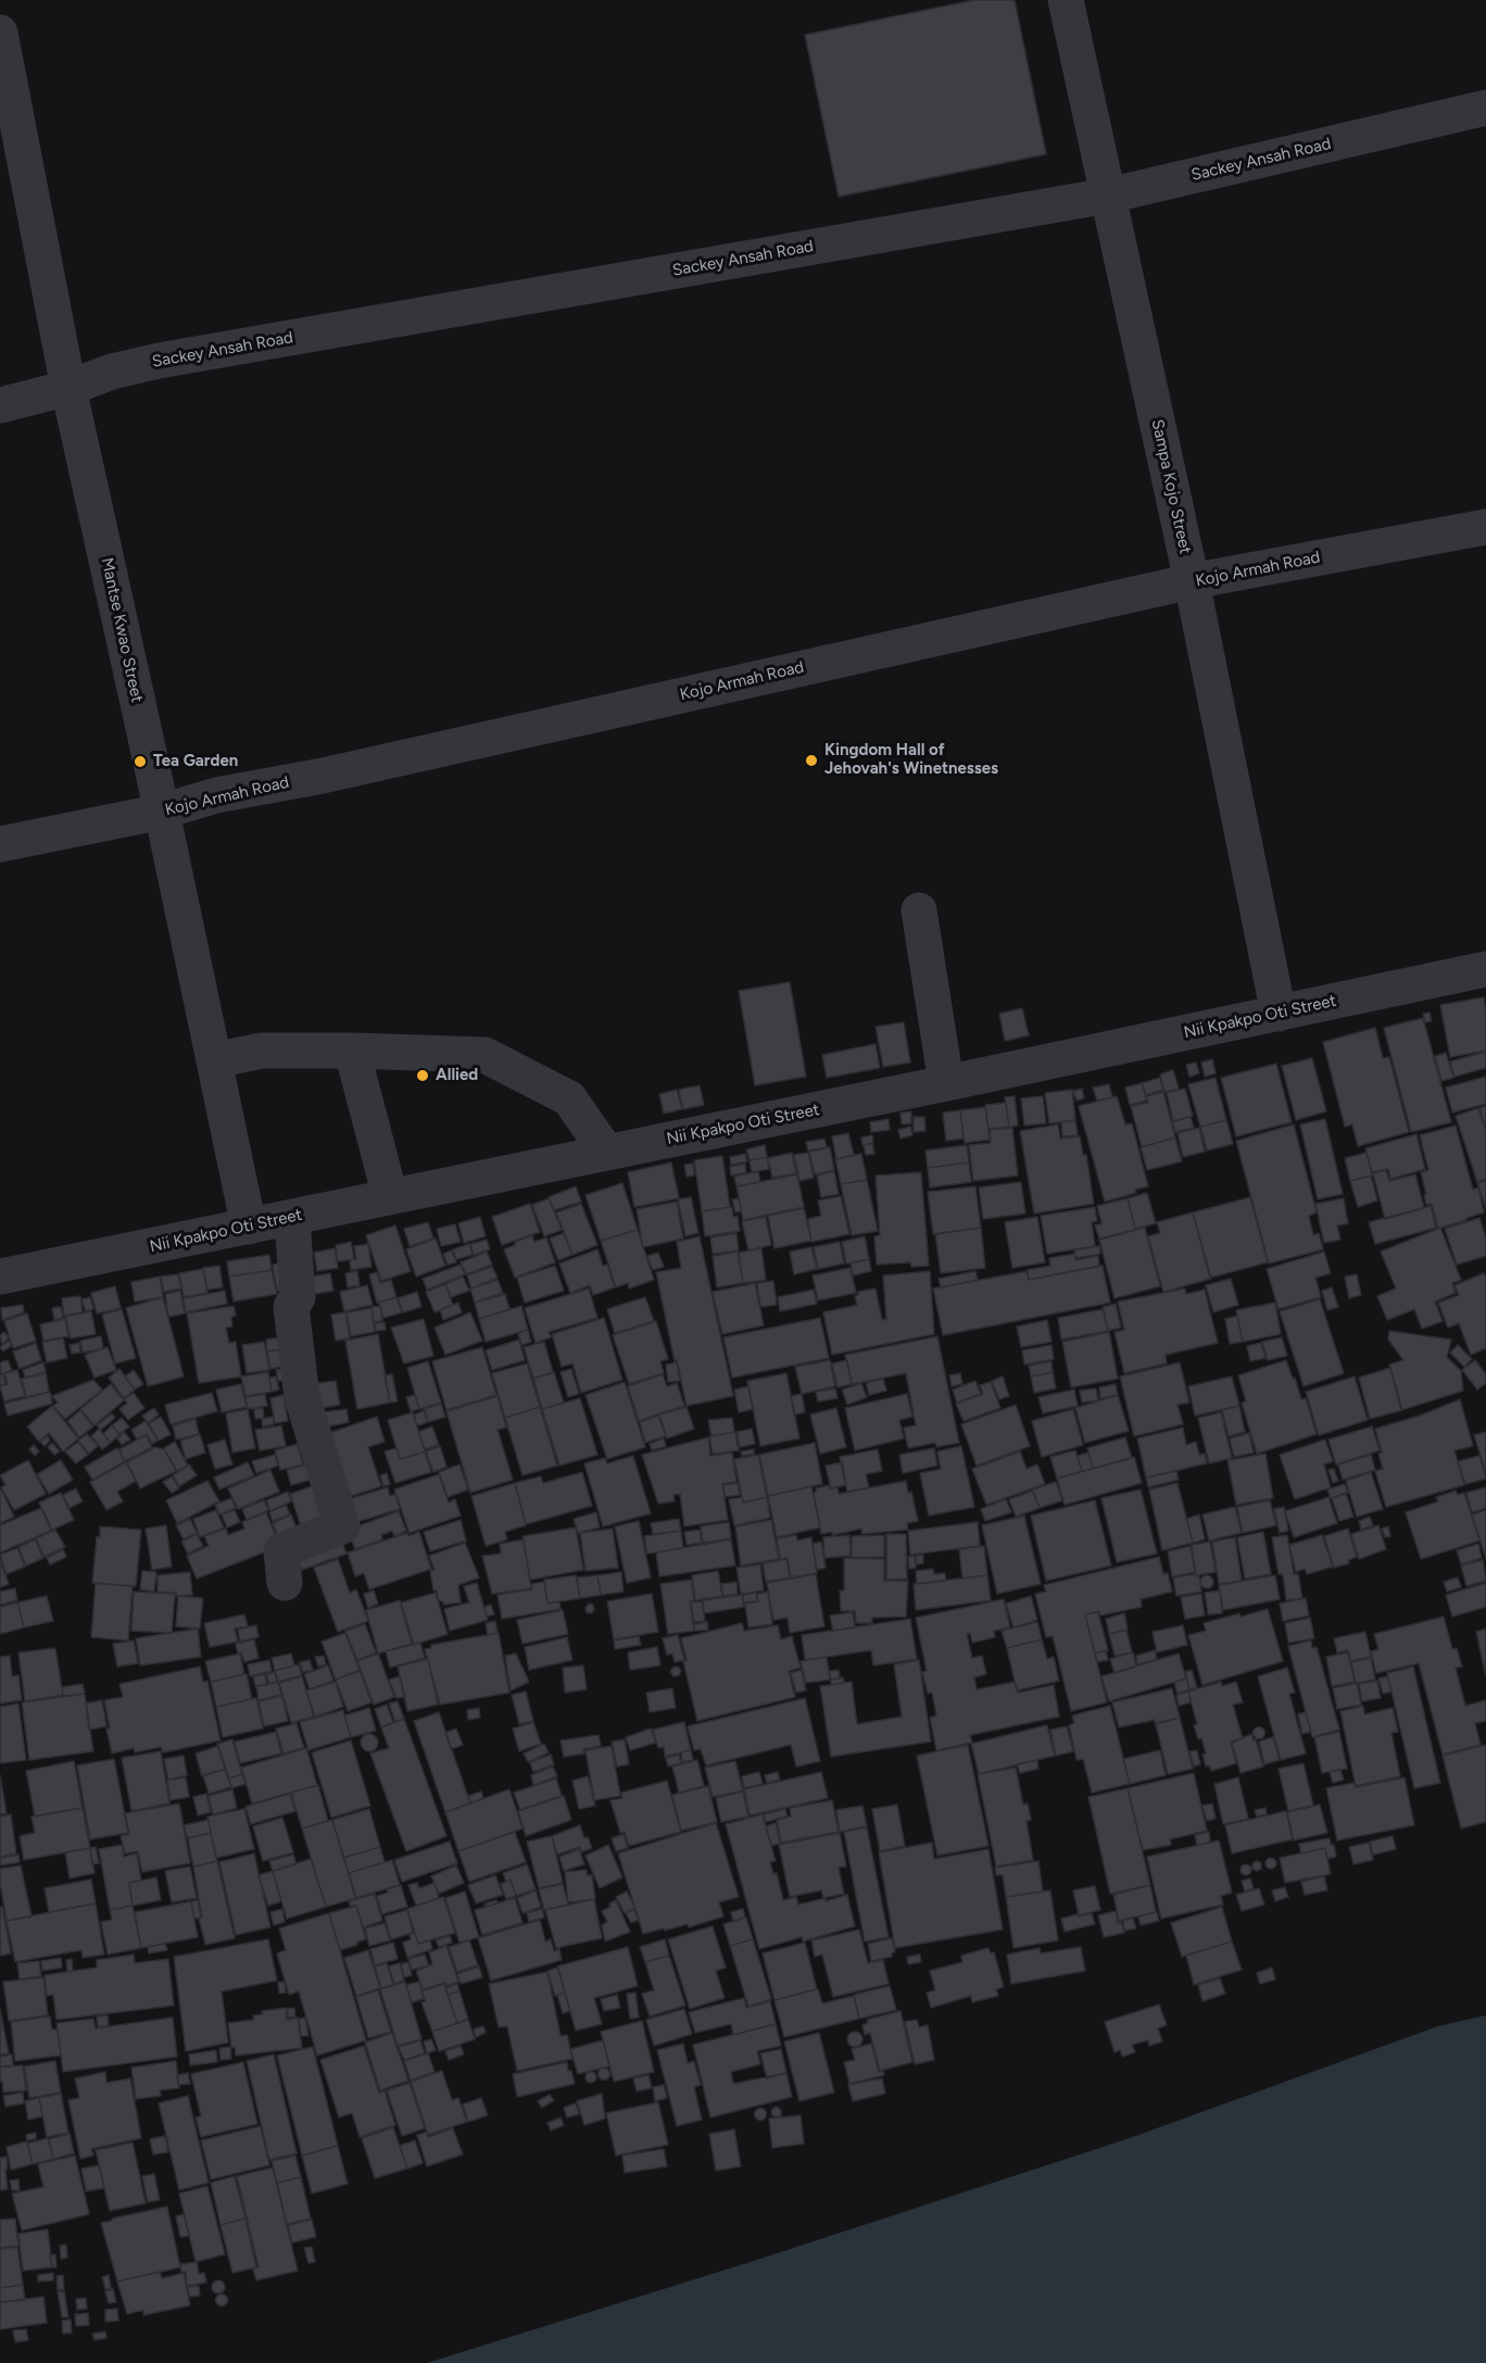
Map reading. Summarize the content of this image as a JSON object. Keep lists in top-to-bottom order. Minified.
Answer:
{"streets":{"street":["Sackey Ansah Road","Sampa Kojo Street","Kojo Armah Road","Mantse Kwao Street","Nii Kpakpo Oti Street"]},"crossings":[["Sackey Ansah Road","Sampa Kojo Street"],["Sackey Ansah Road","Mantse Kwao Street"],["Sampa Kojo Street","Kojo Armah Road"],["Sampa Kojo Street","Nii Kpakpo Oti Street"],["Kojo Armah Road","Mantse Kwao Street"],["Mantse Kwao Street","Nii Kpakpo Oti Street"]],"places":["Kingdom Hall of Jehovah's Winetnesses","Tea Garden","Allied"]}
